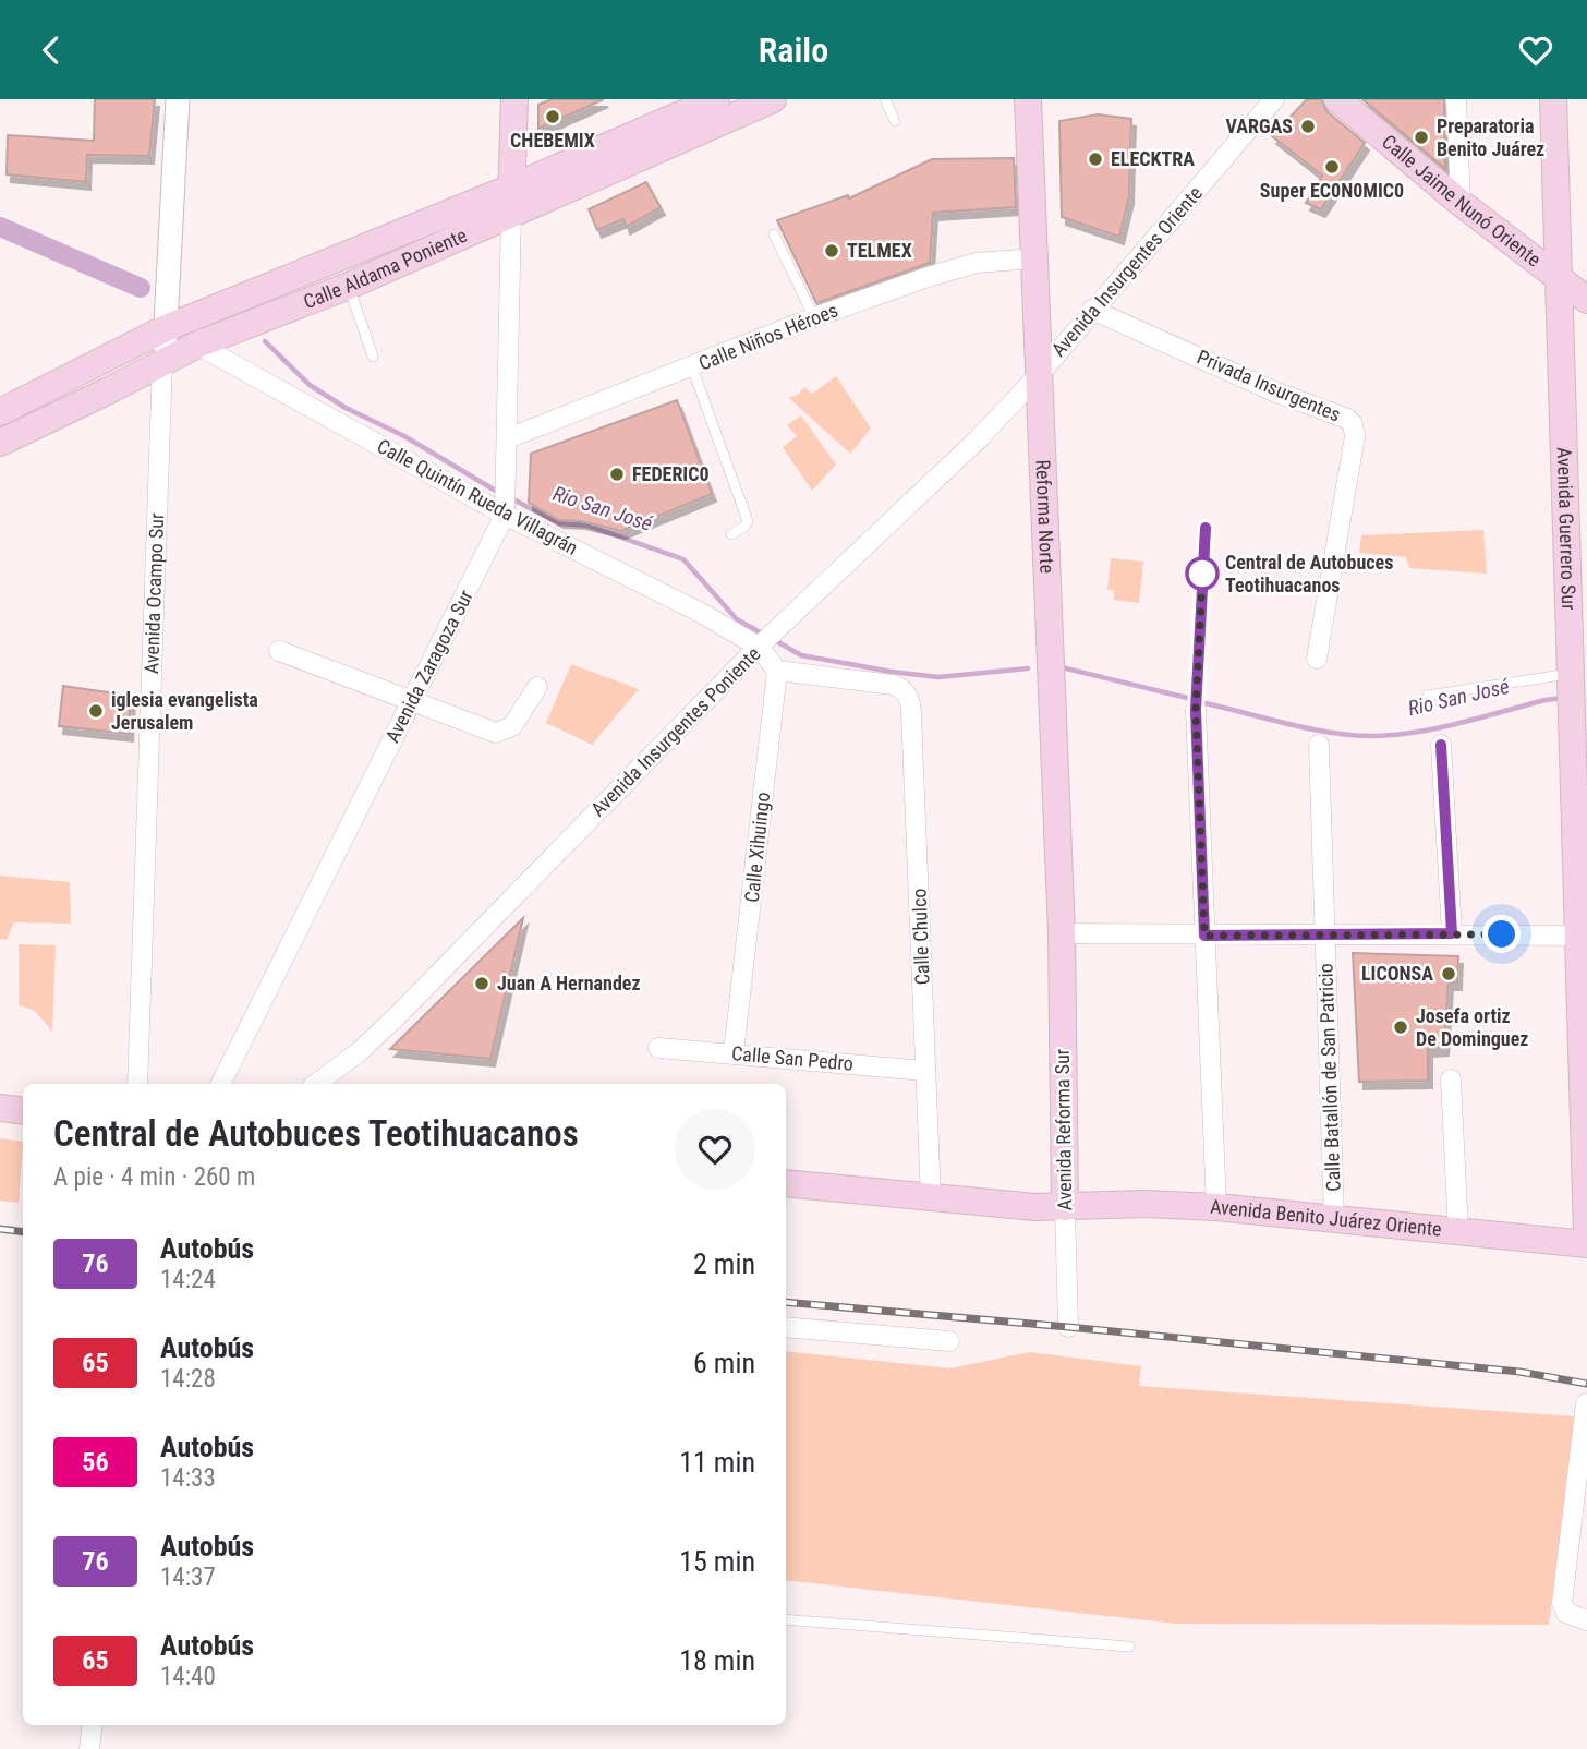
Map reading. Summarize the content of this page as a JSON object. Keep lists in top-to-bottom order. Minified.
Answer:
{"streets":{"main road":["Calle Jaime Nunó Oriente","Calle Aldama Poniente","Reforma Norte","Avenida Guerrero Sur","Avenida Reforma Sur","Avenida Benito Juárez Oriente"],"street":["Avenida Insurgentes Oriente","Calle Niños Héroes","Privada Insurgentes","Calle Quintín Rueda Villagrán","Avenida Ocampo Sur","Avenida Zaragoza Sur","Avenida Insurgentes Poniente","Calle Xihuingo","Calle Chulco","Calle San Pedro","Calle Batallón de San Patricio"]},"crossings":[["Calle Jaime Nunó Oriente","Avenida Guerrero Sur"],["Calle Aldama Poniente","Calle Quintín Rueda Villagrán"],["Calle Aldama Poniente","Avenida Ocampo Sur"],["Calle Aldama Poniente","Avenida Zaragoza Sur"],["Avenida Insurgentes Oriente","Privada Insurgentes"],["Avenida Insurgentes Oriente","Reforma Norte"],["Avenida Insurgentes Oriente","Avenida Insurgentes Poniente"],["Calle Niños Héroes","Reforma Norte"],["Calle Niños Héroes","Avenida Zaragoza Sur"],["Calle Quintín Rueda Villagrán","Avenida Zaragoza Sur"],["Calle Quintín Rueda Villagrán","Avenida Insurgentes Poniente"],["Reforma Norte","Avenida Insurgentes Poniente"],["Reforma Norte","Avenida Reforma Sur"],["Calle Xihuingo","Calle Chulco"],["Calle Xihuingo","Calle San Pedro"],["Calle Chulco","Calle San Pedro"],["Calle Chulco","Avenida Benito Juárez Oriente"],["Calle Batallón de San Patricio","Avenida Benito Juárez Oriente"],["Avenida Reforma Sur","Avenida Benito Juárez Oriente"]],"water":["Rio San José"],"places":["CHEBEMIX","VARGAS","Preparatoria Benito Juárez","ELECKTRA","Super EC0N0MIC0","TELMEX","FEDERIC0","Central de Autobuces Teotihuacanos","iglesia evangelista Jerusalem","LICONSA","Juan A Hernandez","Josefa ortiz De Dominguez"],"lines":["bus line 76"],"page":{"header":"Railo","heading":["Central de Autobuces Teotihuacanos","A pie · 4 min · 260 m"],"list":[{"mark":"76","name":"Autobús","note":"14:24","value":"2 min"},{"mark":"65","name":"Autobús","note":"14:28","value":"6 min"},{"mark":"56","name":"Autobús","note":"14:33","value":"11 min"},{"mark":"76","name":"Autobús","note":"14:37","value":"15 min"},{"mark":"65","name":"Autobús","note":"14:40","value":"18 min"}]}}
